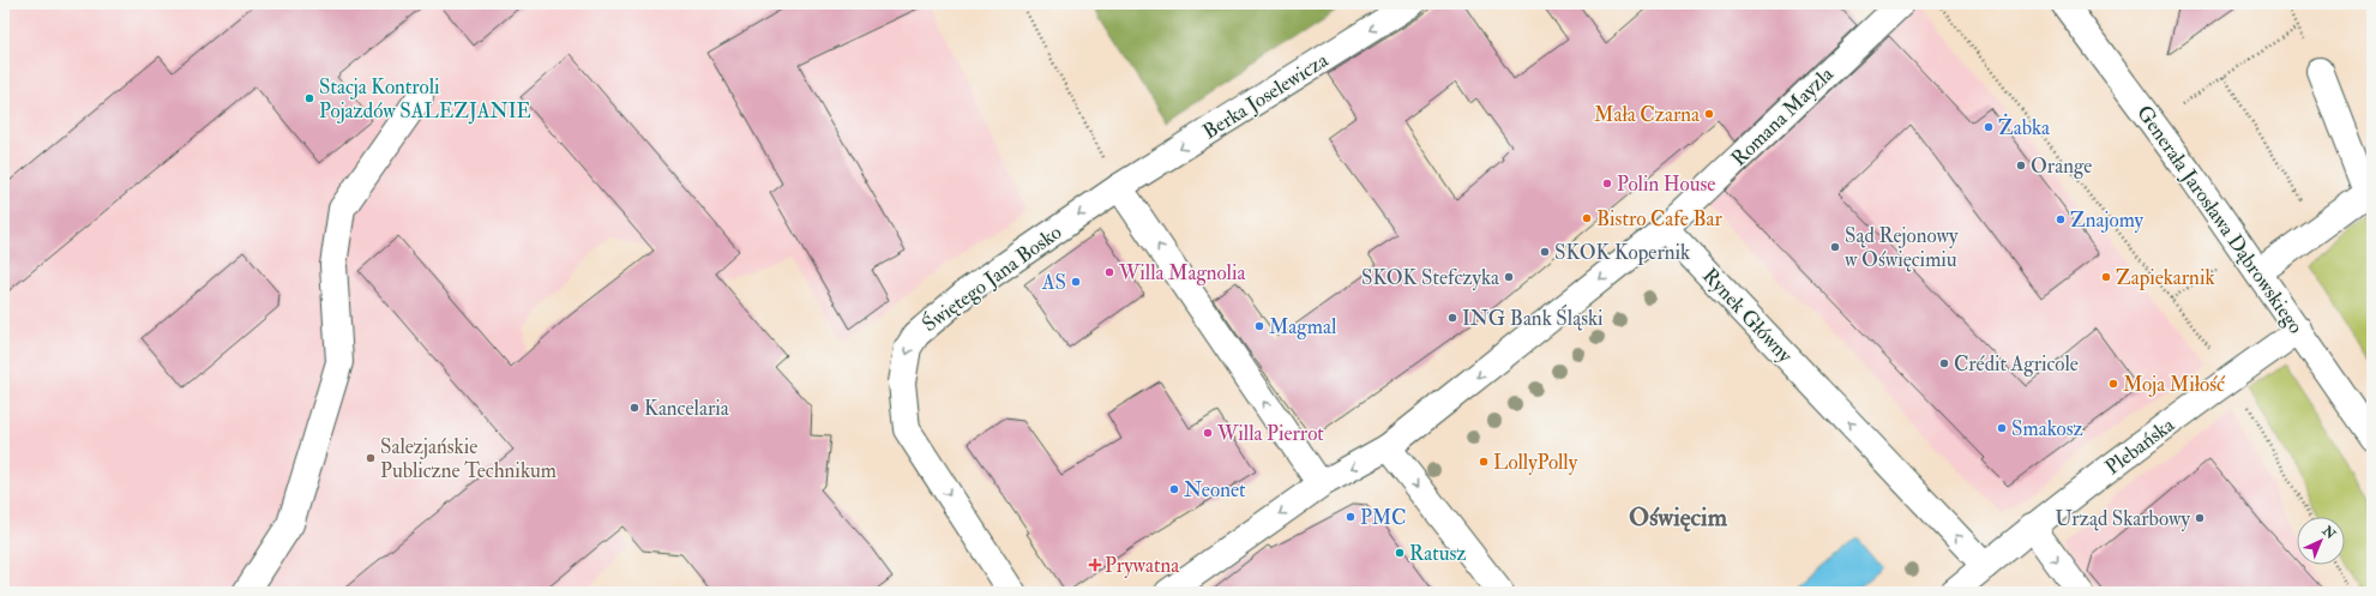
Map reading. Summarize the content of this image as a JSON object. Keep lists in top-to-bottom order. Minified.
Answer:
{"streets":{"street":["Berka Joselewicza","Romana Mayzla","Generała Jarosława Dąbrowskiego","Świętego Jana Bosko","Rynek Główny","Plebańska"]},"crossings":[["Berka Joselewicza","Świętego Jana Bosko"],["Romana Mayzla","Rynek Główny"],["Generała Jarosława Dąbrowskiego","Plebańska"],["Rynek Główny","Plebańska"]],"one_way":["Berka Joselewicza","Rynek Główny"],"districts":["Oświęcim"],"places":{"other":["Stacja Kontroli Pojazdów SALEZJANIE","Mała Czarna","Żabka","Orange","Polin House","Bistro Cafe Bar","Znajomy","Sąd Rejonowy w Oświęcimiu","SKOK Kopernik","Willa Magnolia","SKOK Stefczyka","Zapiekarnik","AS","ING Bank Śląski","Magmal","Crédit Agricole","Moja Miłość","Kancelaria","Smakosz","Willa Pierrot","Salezjańskie Publiczne Technikum","LollyPolly","Neonet","PMC","Urząd Skarbowy","Ratusz"],"health":["Prywatna"]},"north":"top right"}
